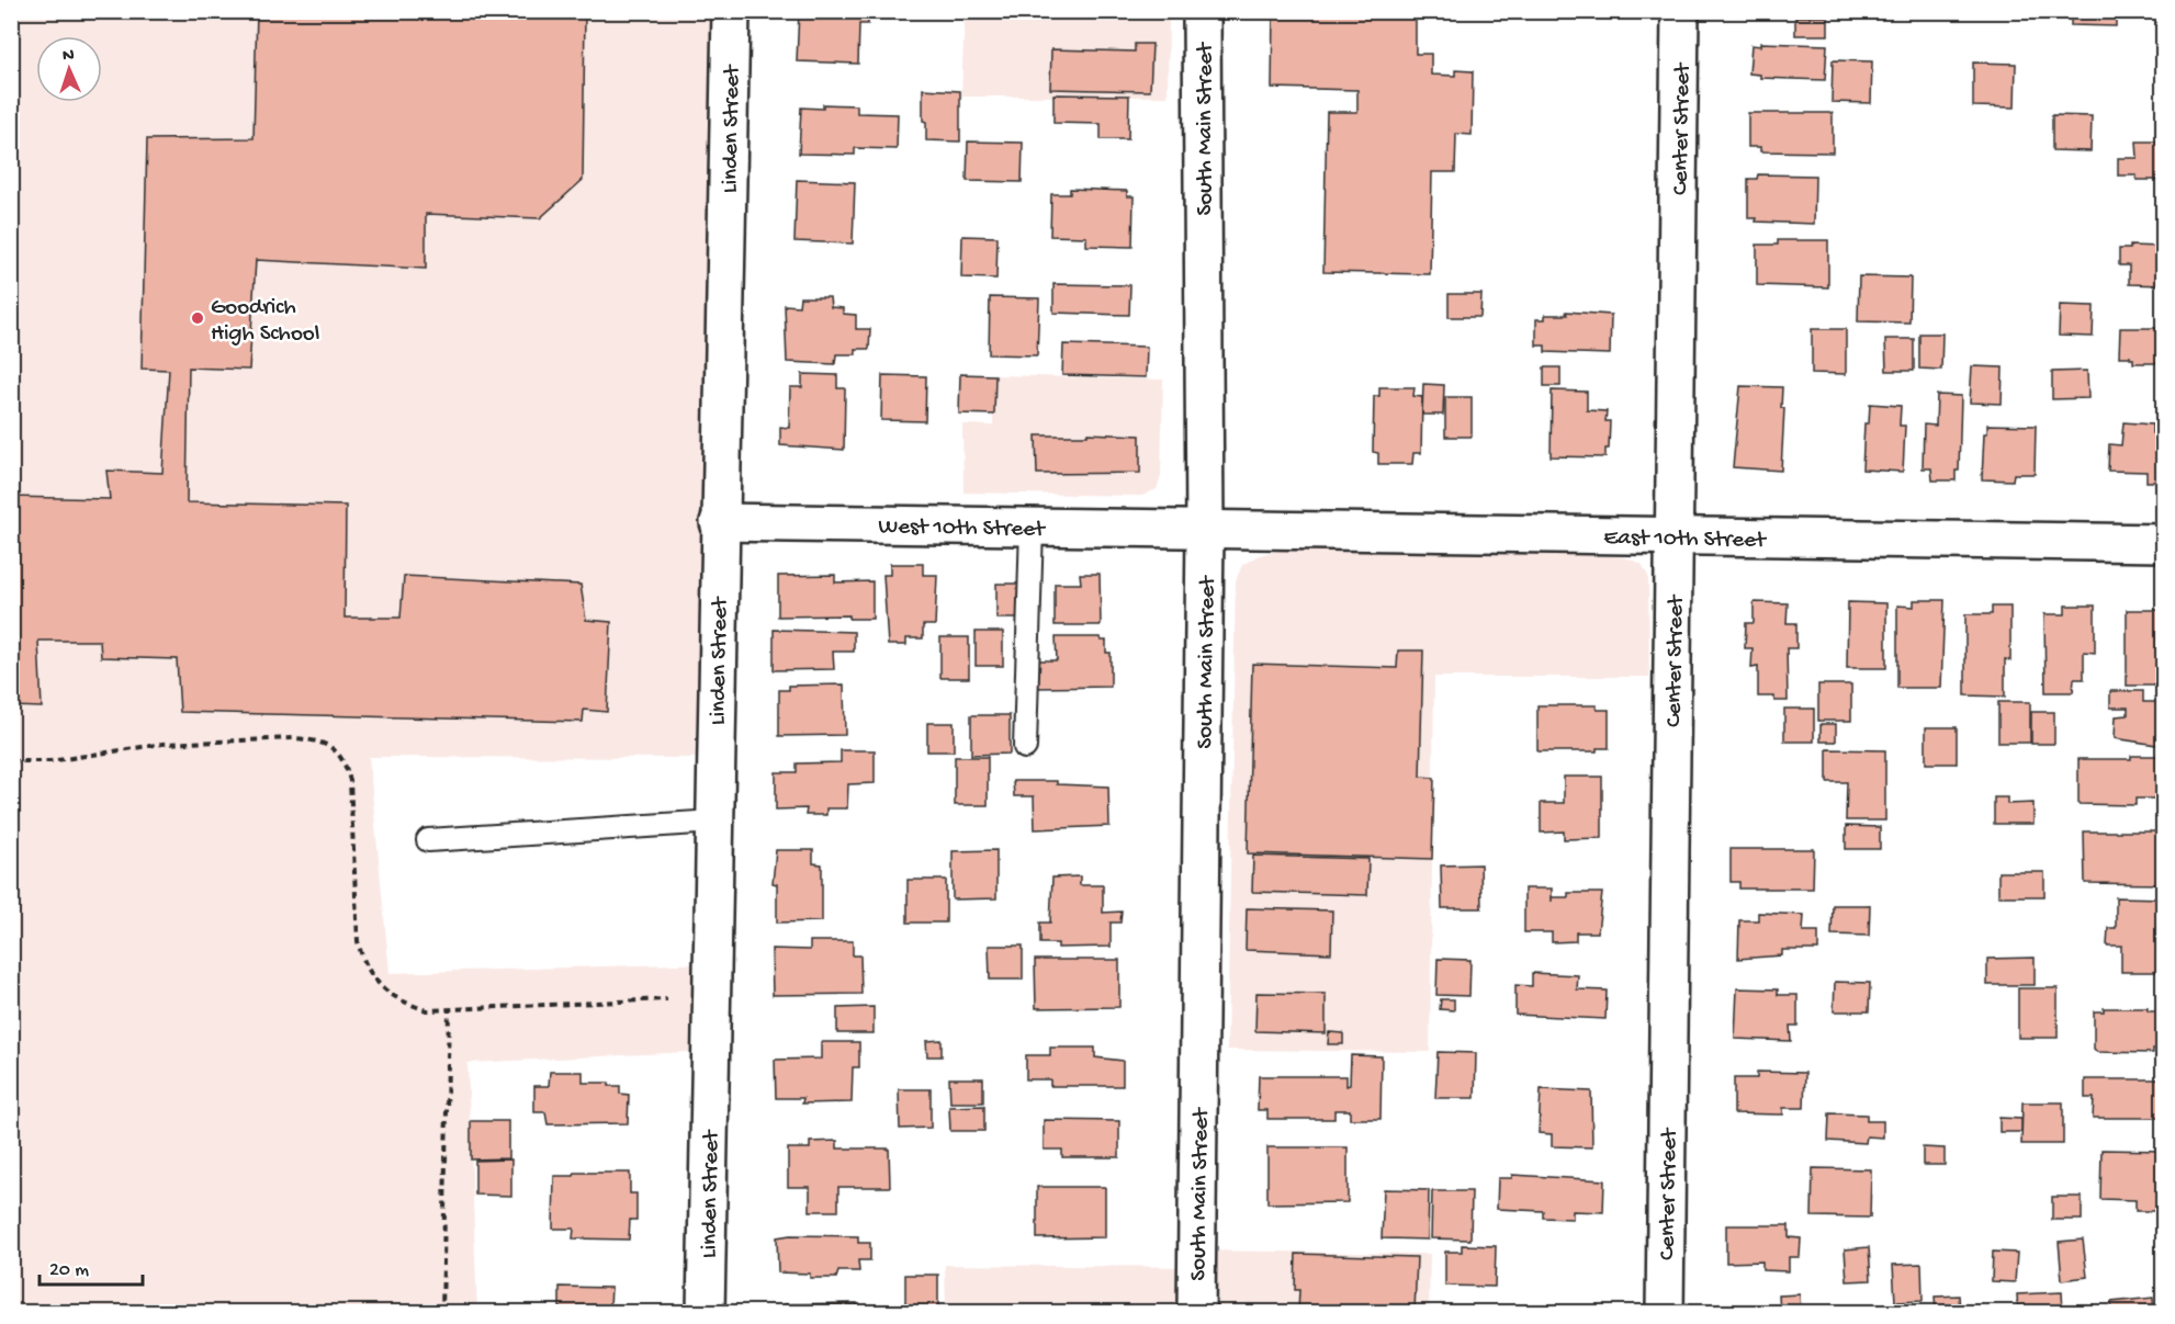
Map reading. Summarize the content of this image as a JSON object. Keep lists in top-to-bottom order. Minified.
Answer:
{"streets":{"street":["Linden Street","South Main Street","Center Street","West 10th Street","East 10th Street"]},"crossings":[["Linden Street","West 10th Street"],["South Main Street","West 10th Street"],["South Main Street","East 10th Street"],["Center Street","East 10th Street"],["West 10th Street","East 10th Street"]],"places":["Goodrich High School"],"scale_bar":"20 m","north":"top"}
